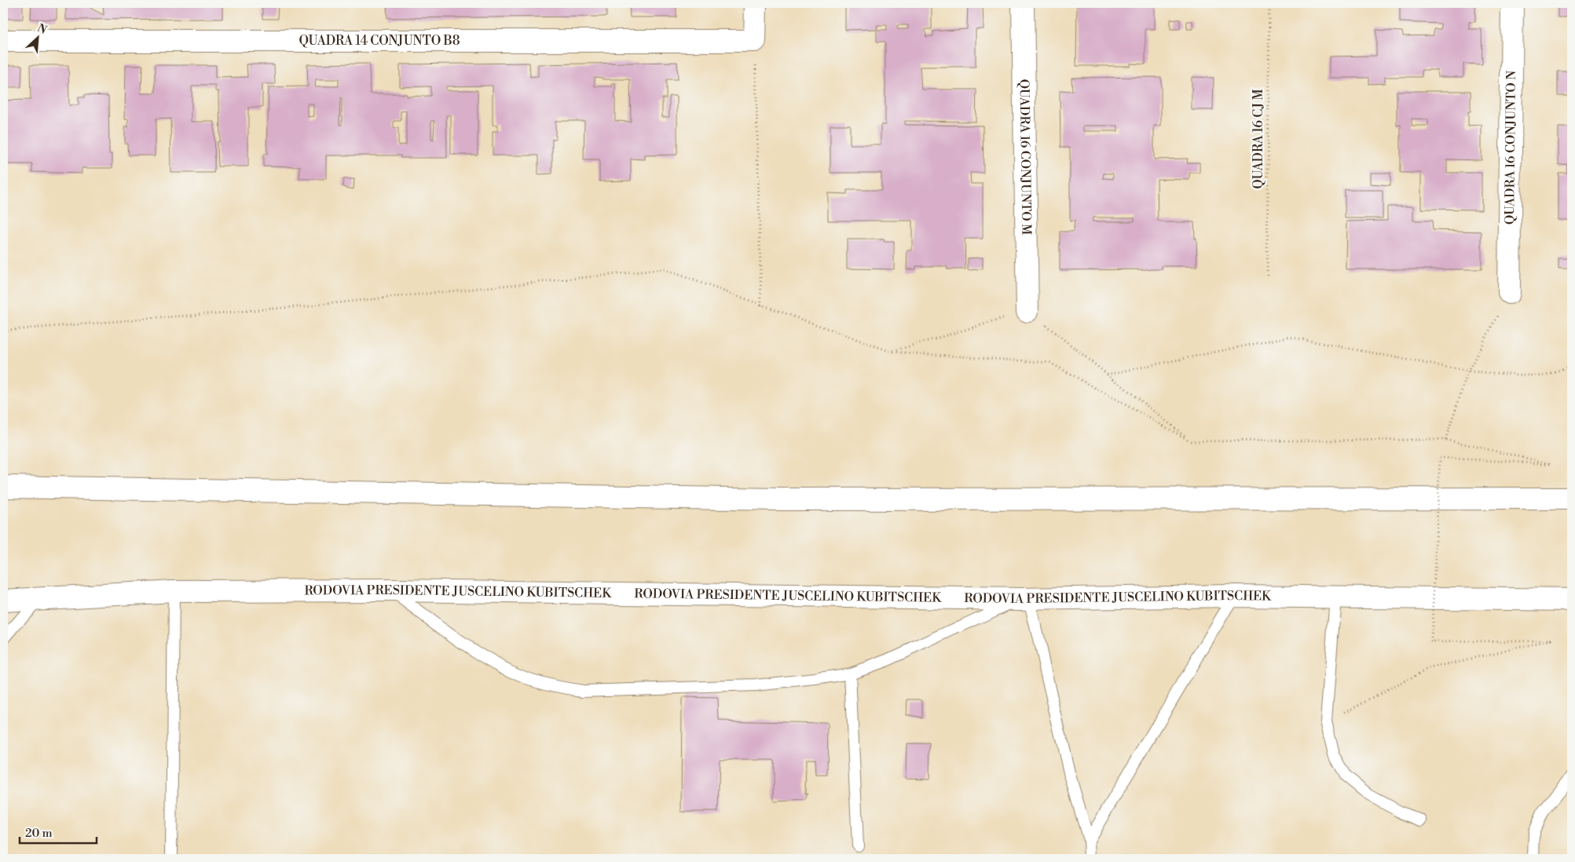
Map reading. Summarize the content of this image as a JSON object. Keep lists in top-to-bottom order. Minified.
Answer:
{"streets":{"main road":["QUADRA 14 CONJUNTO B8","QUADRA 16 CONJUNTO N","QUADRA 16 CONJUNTO M","RODOVIA PRESIDENTE JUSCELINO KUBITSCHEK"],"path":["QUADRA 16 CJ M"]},"scale_bar":"20 m","north":"top right"}
